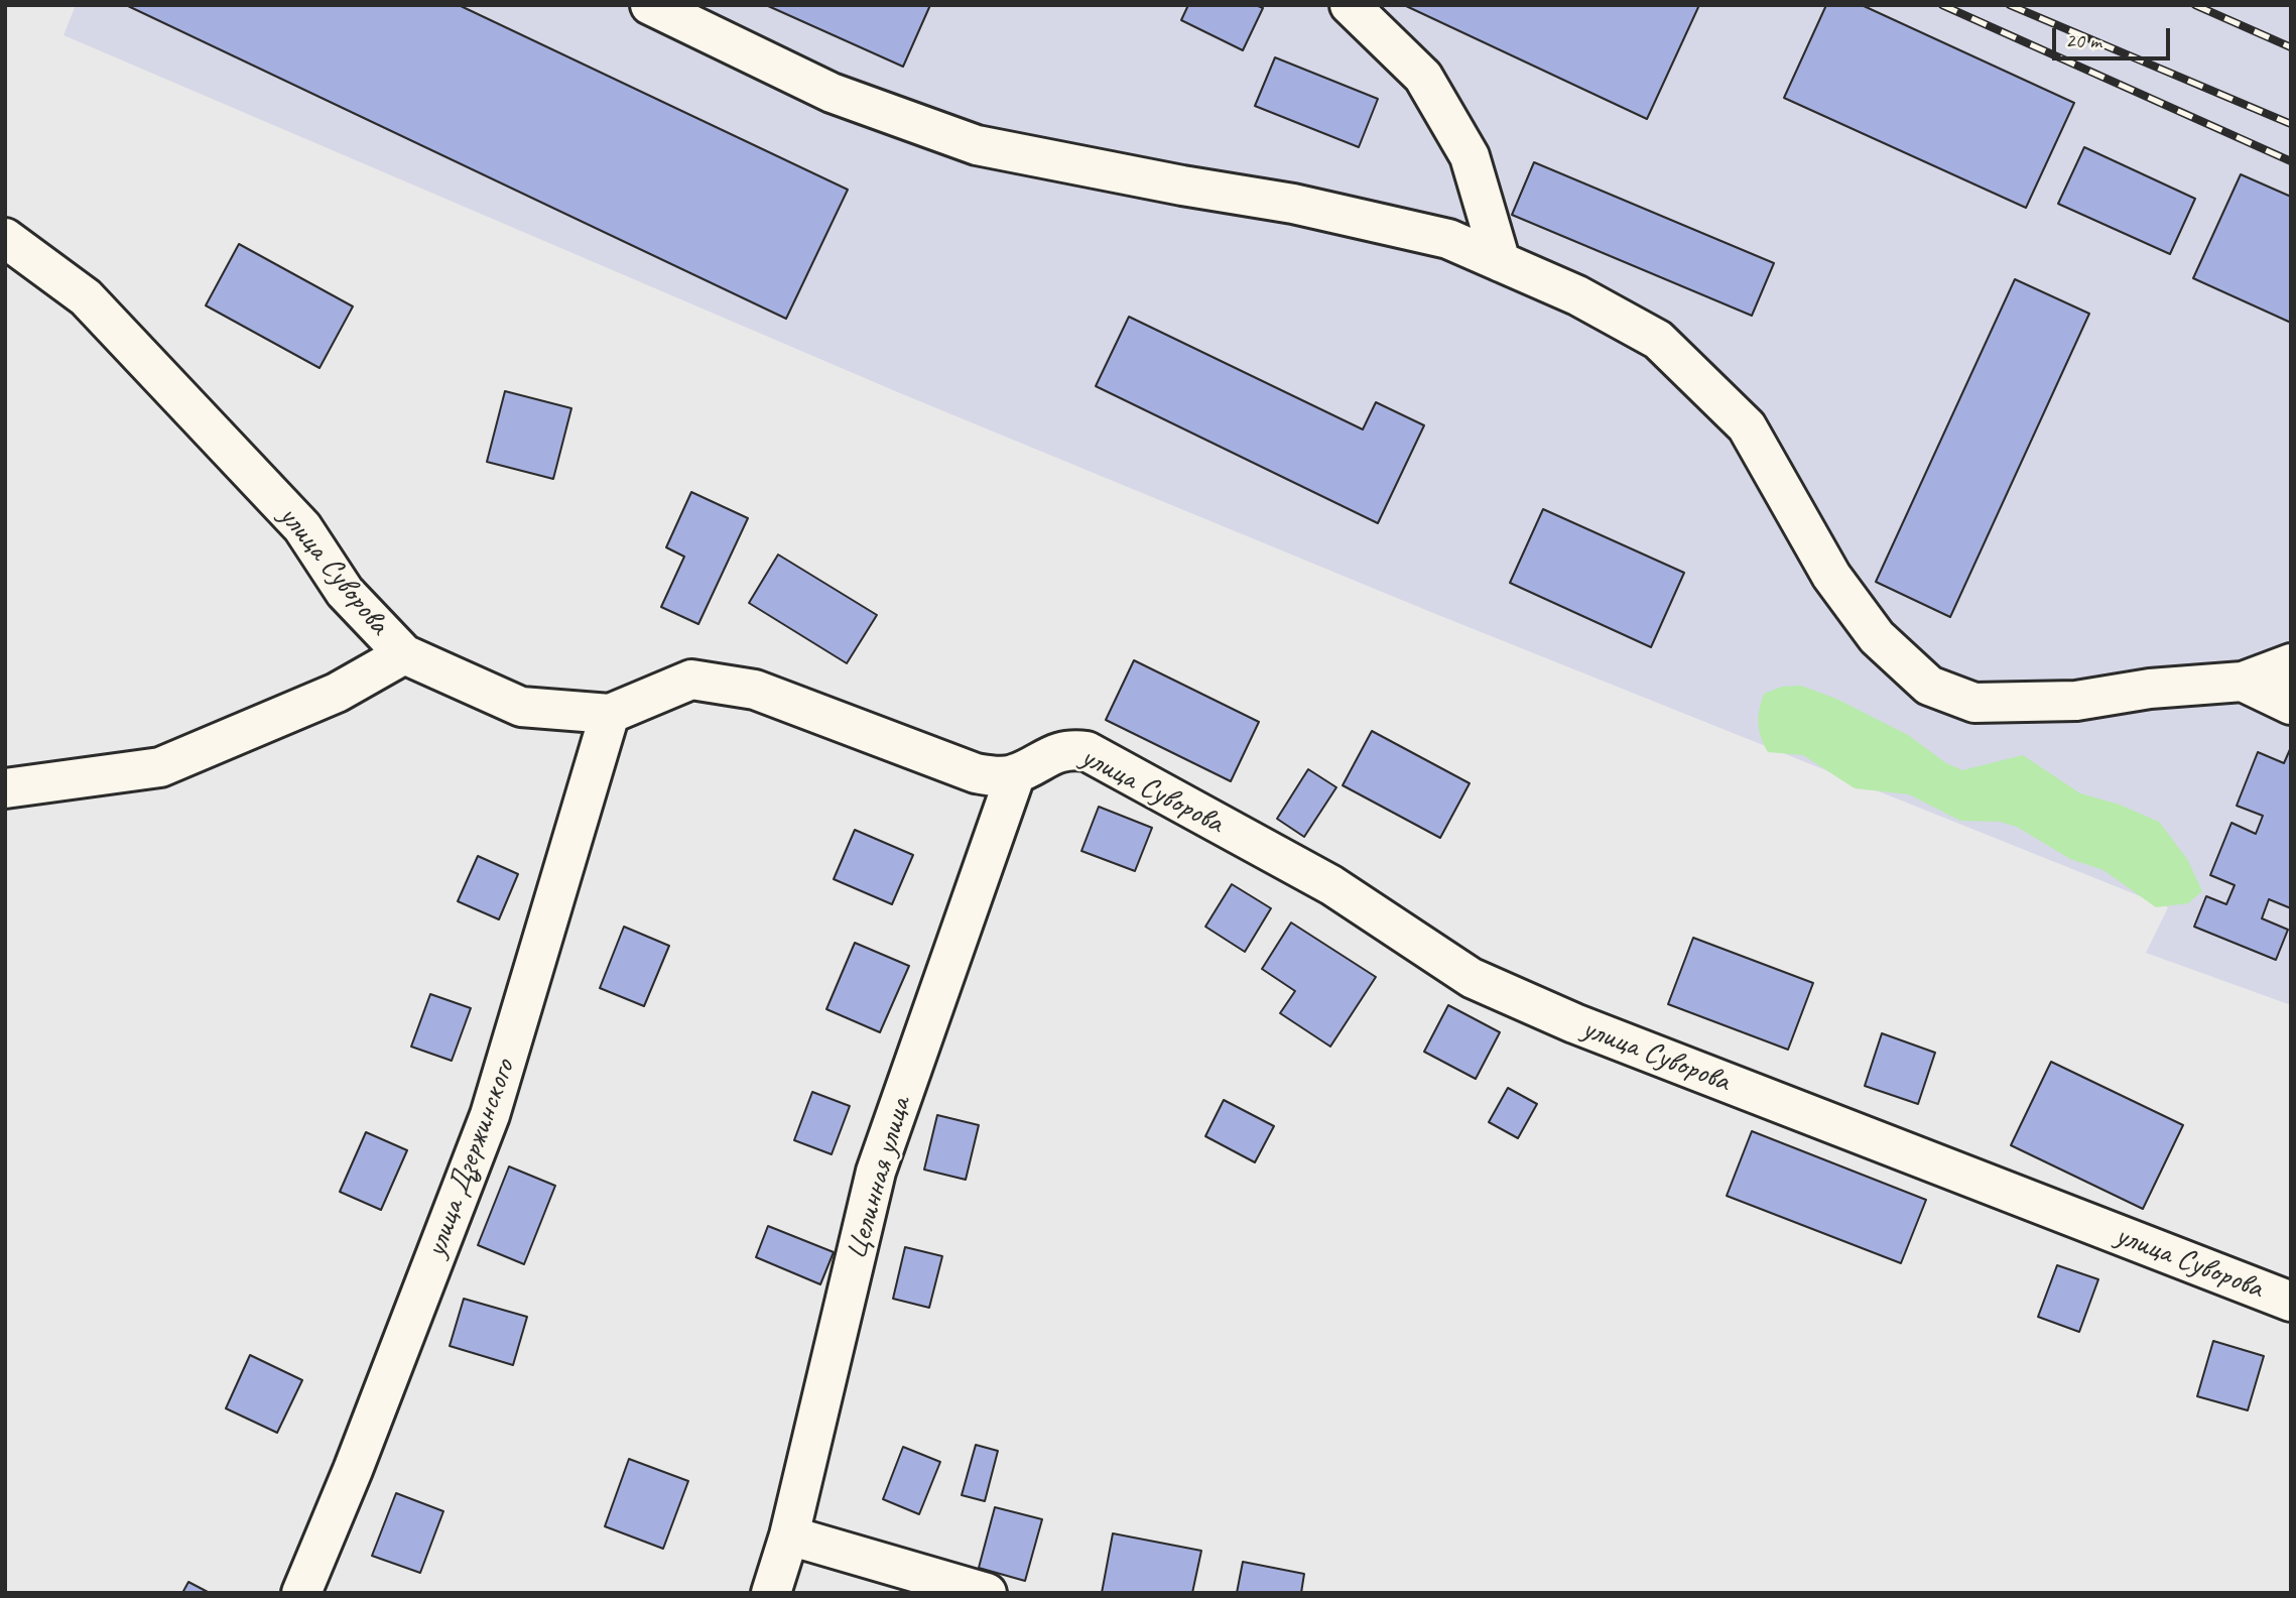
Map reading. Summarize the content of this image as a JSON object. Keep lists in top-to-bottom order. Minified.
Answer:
{"streets":{"street":["улица Суворова","улица Дзержинского","Целинная улица"]},"crossings":[["улица Суворова","улица Дзержинского"],["улица Суворова","Целинная улица"]],"scale_bar":"20 m"}
